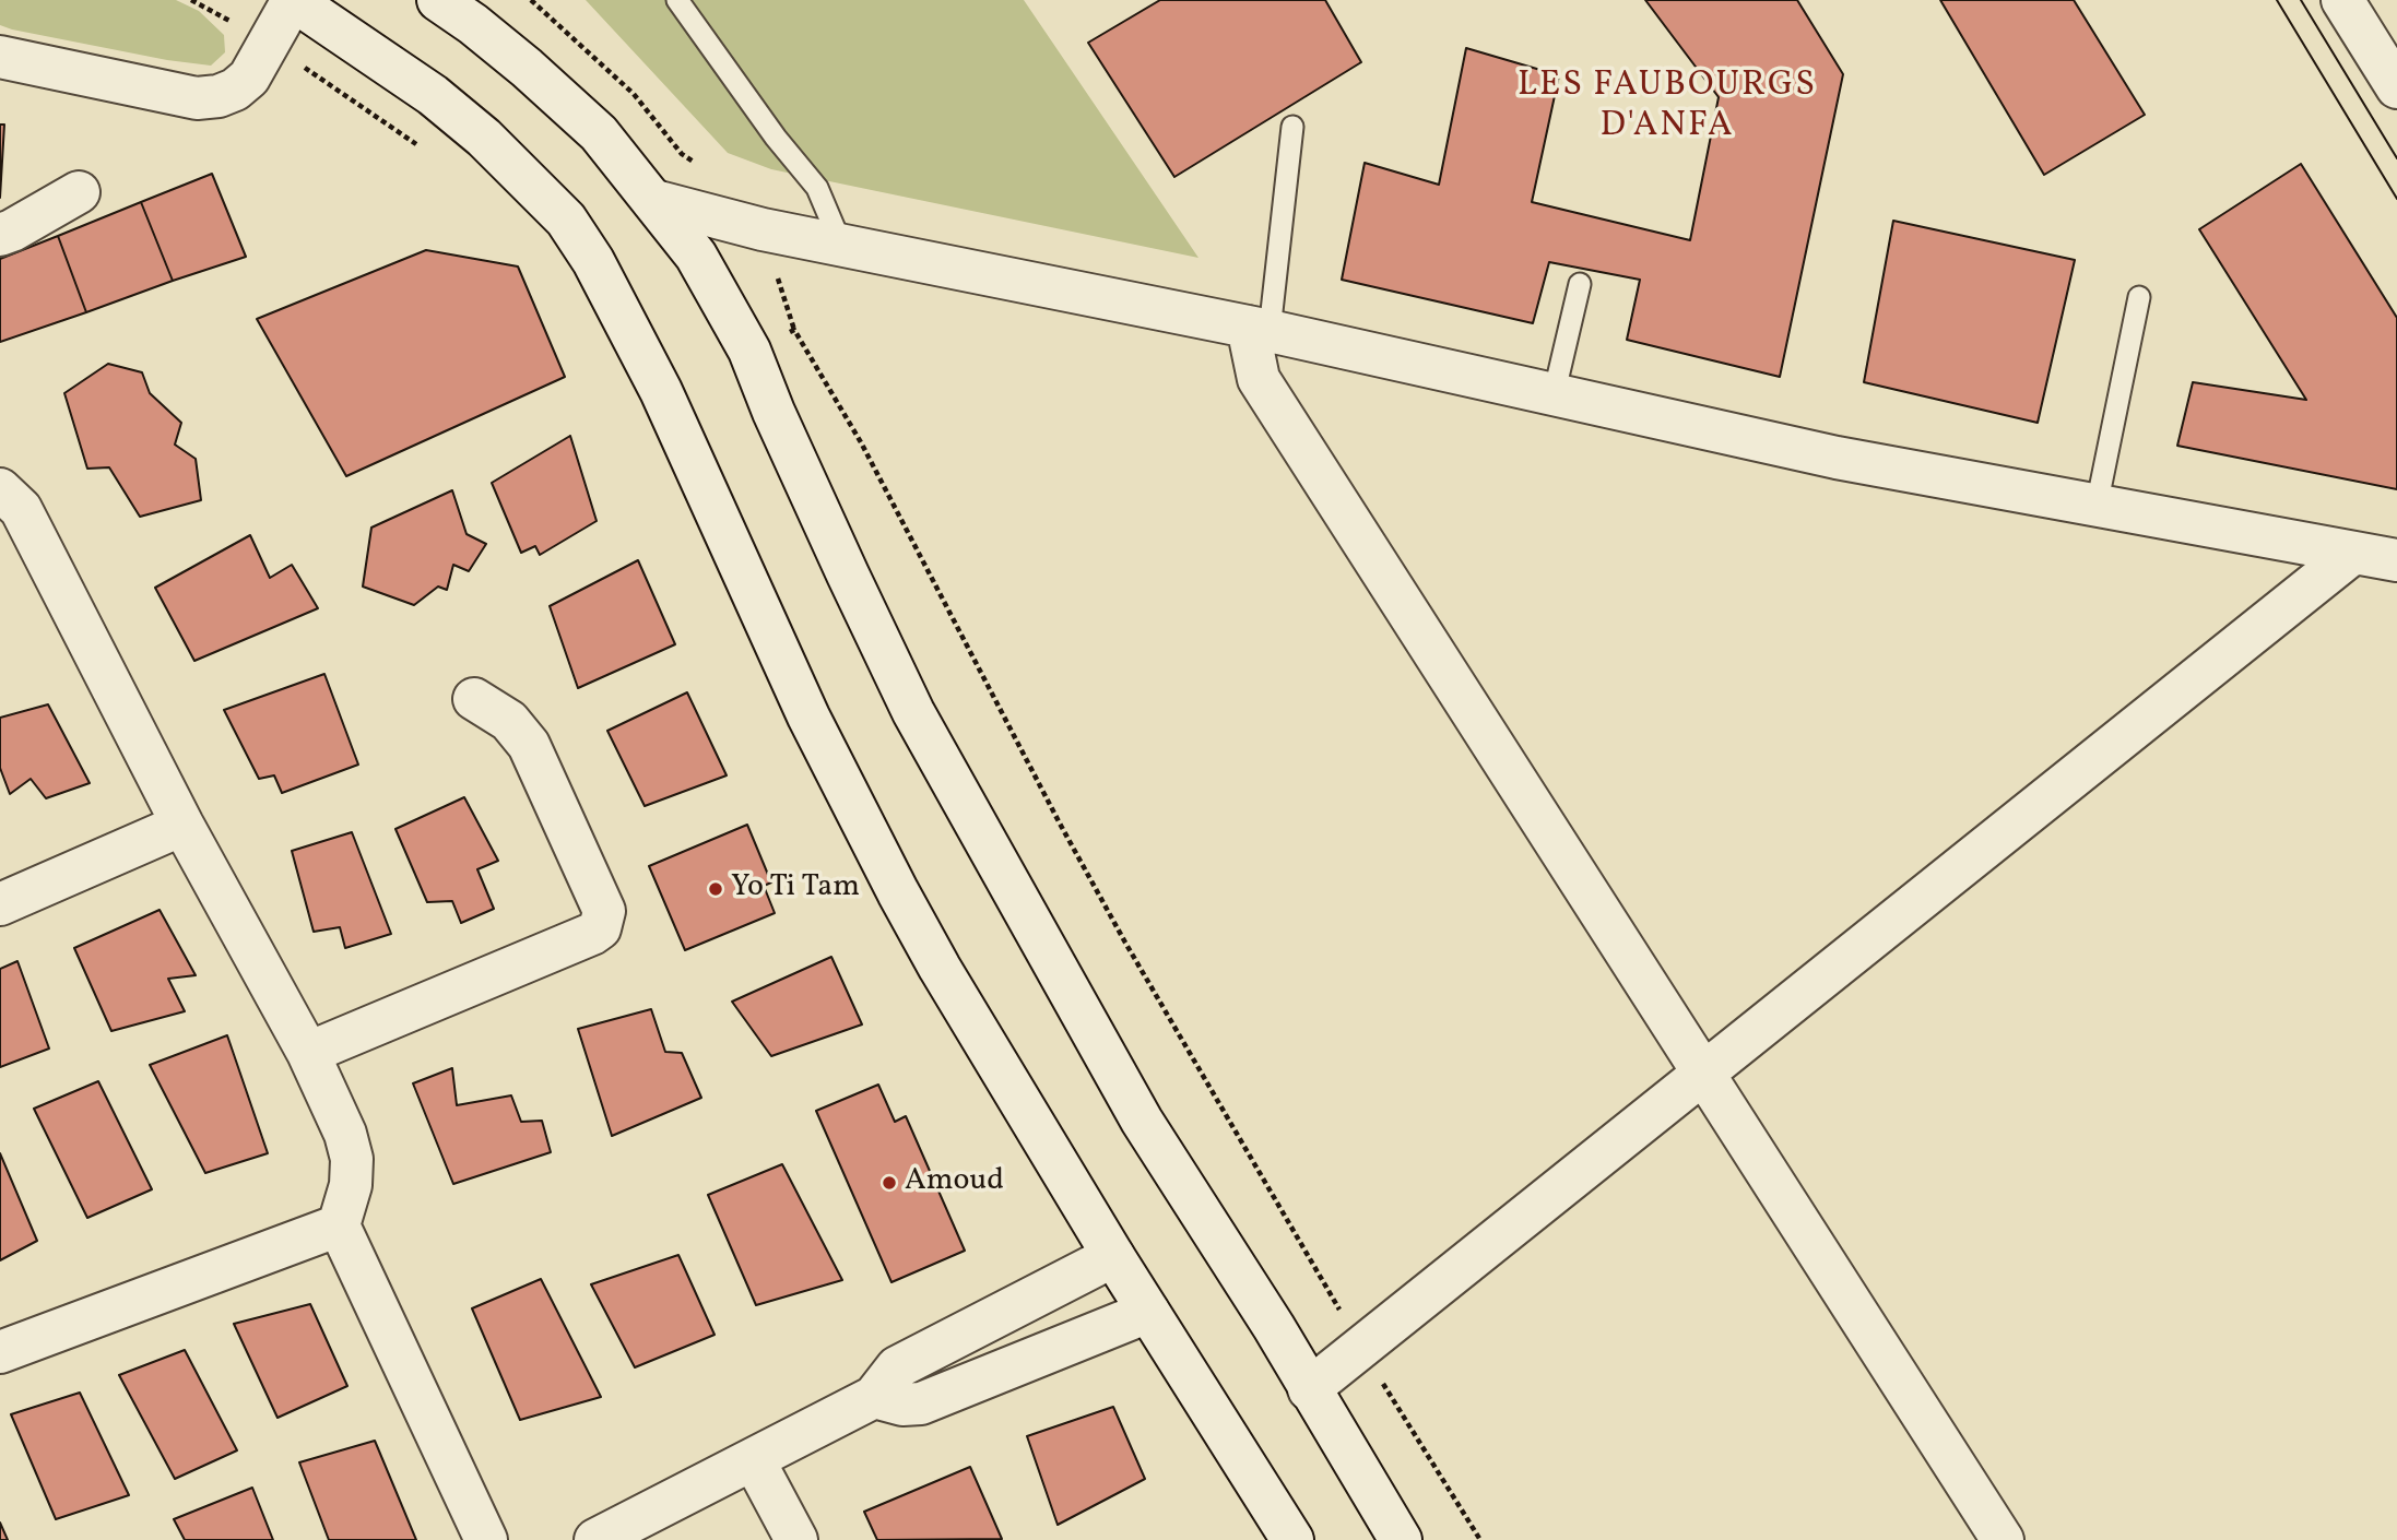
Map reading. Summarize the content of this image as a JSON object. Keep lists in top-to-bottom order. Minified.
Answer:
{"districts":["LES FAUBOURGS D'ANFA"],"places":["Yo Ti Tam","Amoud"]}
